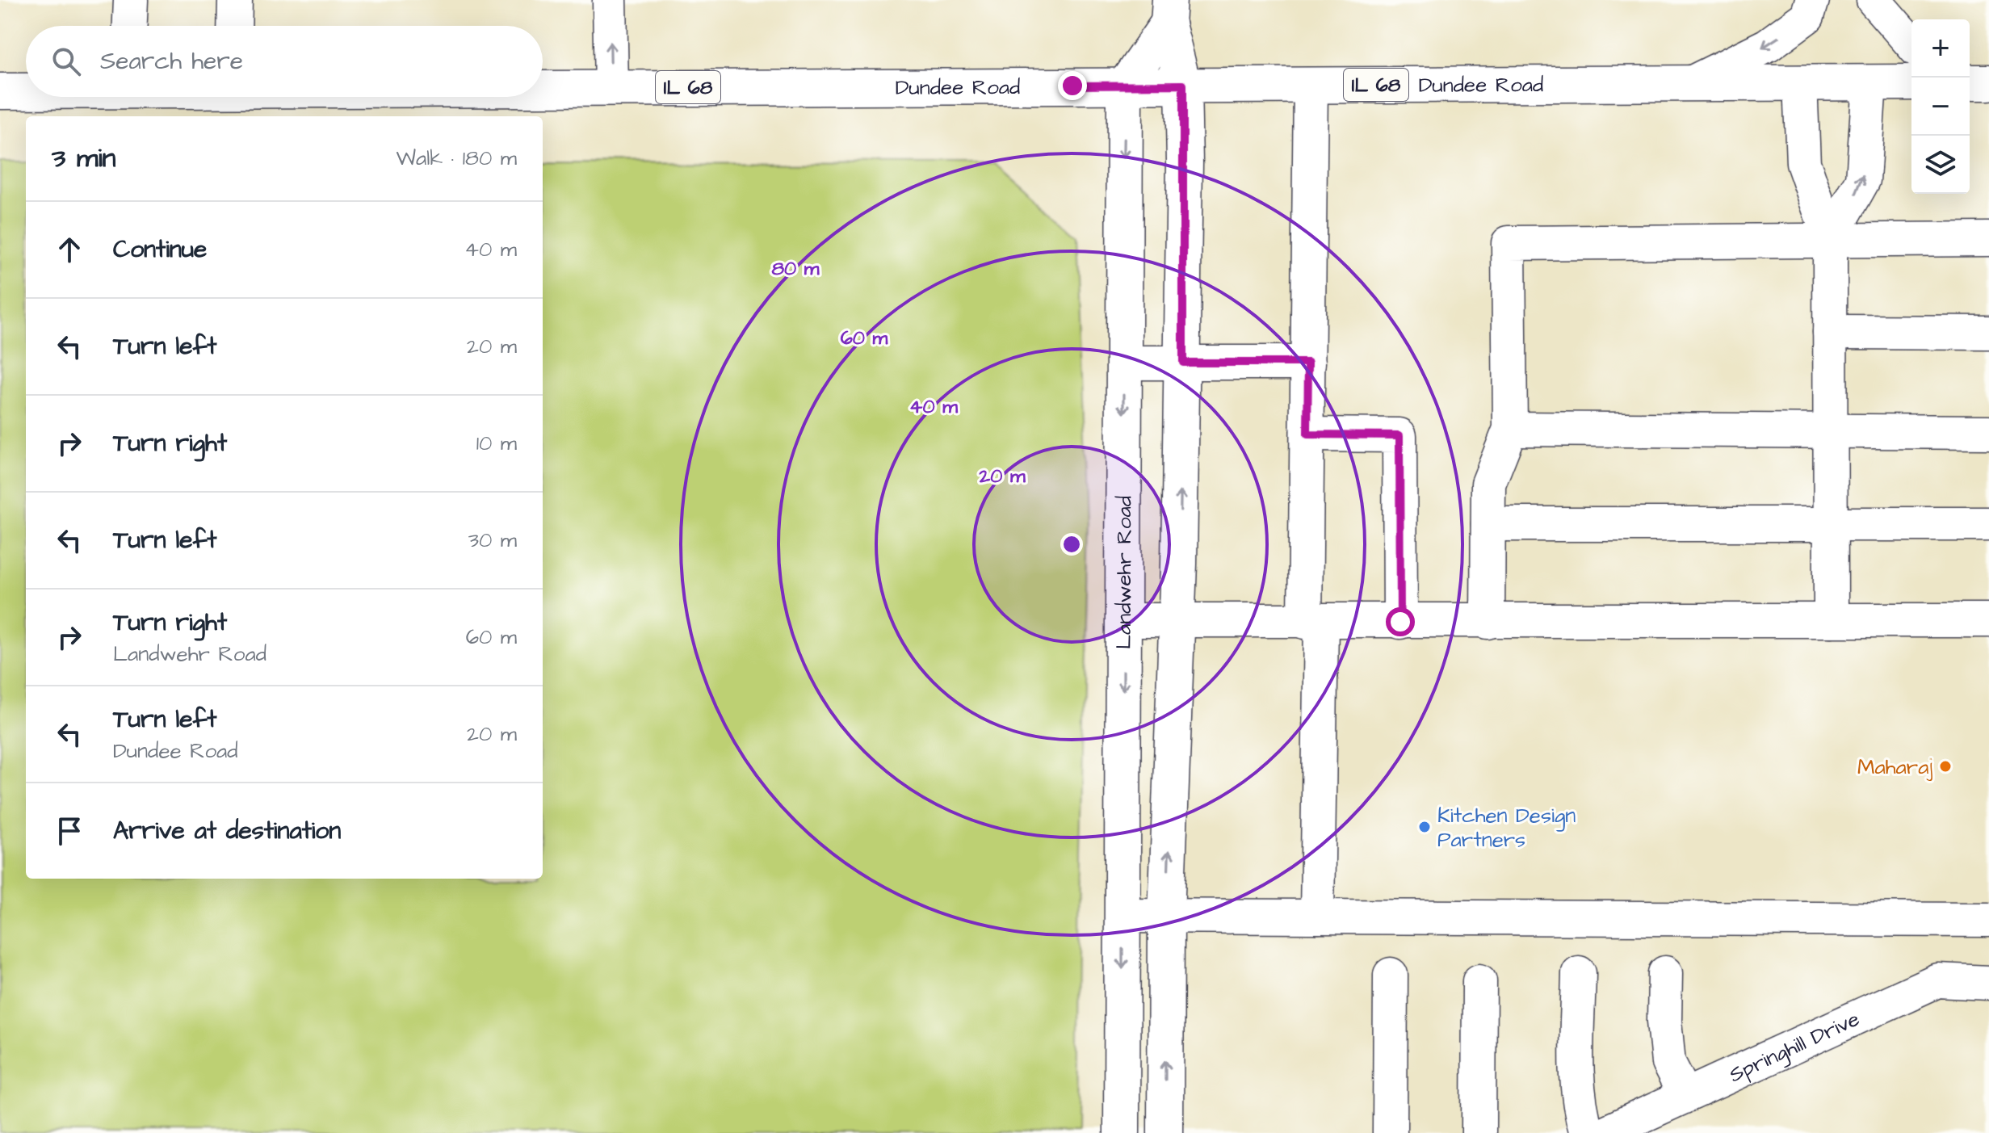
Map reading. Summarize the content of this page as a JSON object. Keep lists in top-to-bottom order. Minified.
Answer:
{"streets":{"main road":["Dundee Road","IL 68","Landwehr Road"],"street":["Springhill Drive"]},"crossings":[["Dundee Road","Landwehr Road"]],"places":["Maharaj","Kitchen Design Partners"],"page":{"map_buttons":["+","−"],"search":"Search here","heading":["3 min","Walk · 180 m"],"list":[["Continue","40 m"],["Turn left","20 m"],["Turn right","10 m"],["Turn left","30 m"],["Turn right","Landwehr Road","60 m"],["Turn left","Dundee Road","20 m"],"Arrive at destination"]},"rings":["80 m","60 m","40 m","20 m"]}
